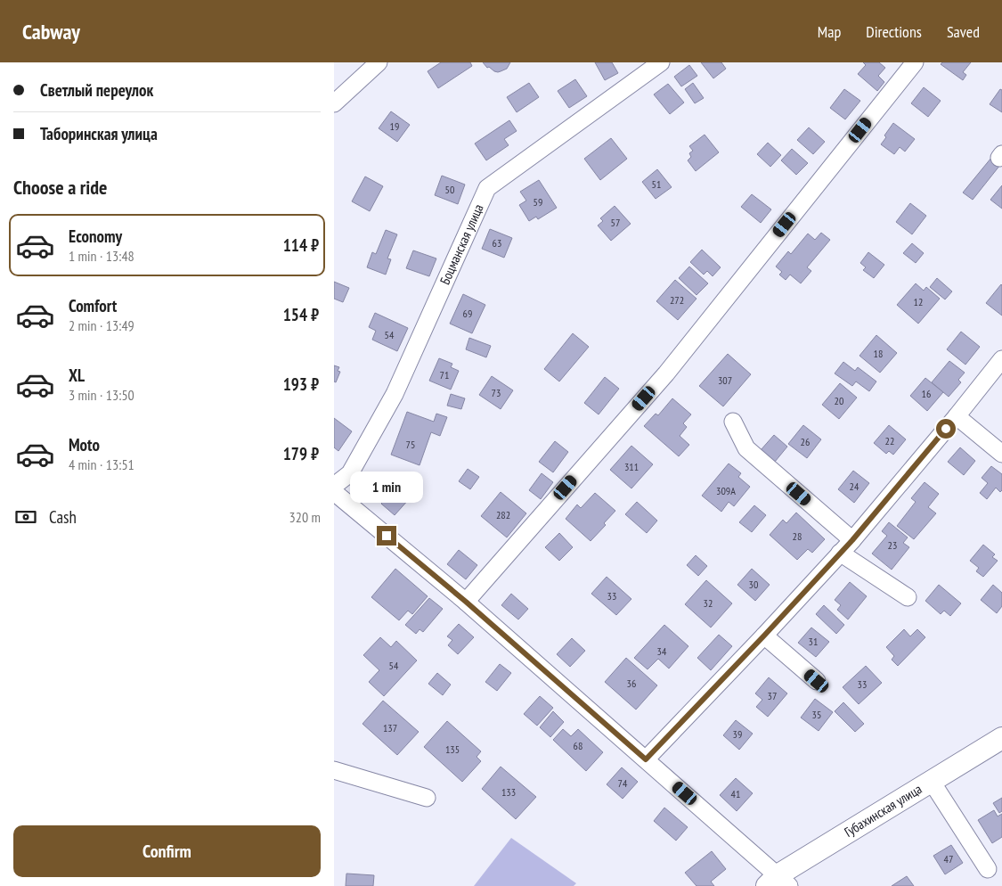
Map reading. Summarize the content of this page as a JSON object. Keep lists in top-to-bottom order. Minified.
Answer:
{"streets":{"main road":["Губахинская улица"],"street":["Боцманская улица"]},"house_numbers":["19","51","50","59","57","63","272","12","69","54","18","71","307","73","16","20","22","26","75","311","24","309А","282","28","23","30","33","32","31","34","54","36","33","37","35","137","39","68","135","74","133","41","47"],"page":{"header":"Cabway","nav":["Map","Directions","Saved"],"banner":["Светлый переулок","Таборинская улица"],"heading":"Choose a ride","list":[{"name":"Economy","note":"1 min · 13:48","value":"114 ₽"},{"name":"Comfort","note":"2 min · 13:49","value":"154 ₽"},{"name":"XL","note":"3 min · 13:50","value":"193 ₽"},{"name":"Moto","note":"4 min · 13:51","value":"179 ₽"}],"bubble":"1 min","pay":["Cash","320 m"],"buttons":"Confirm"}}
